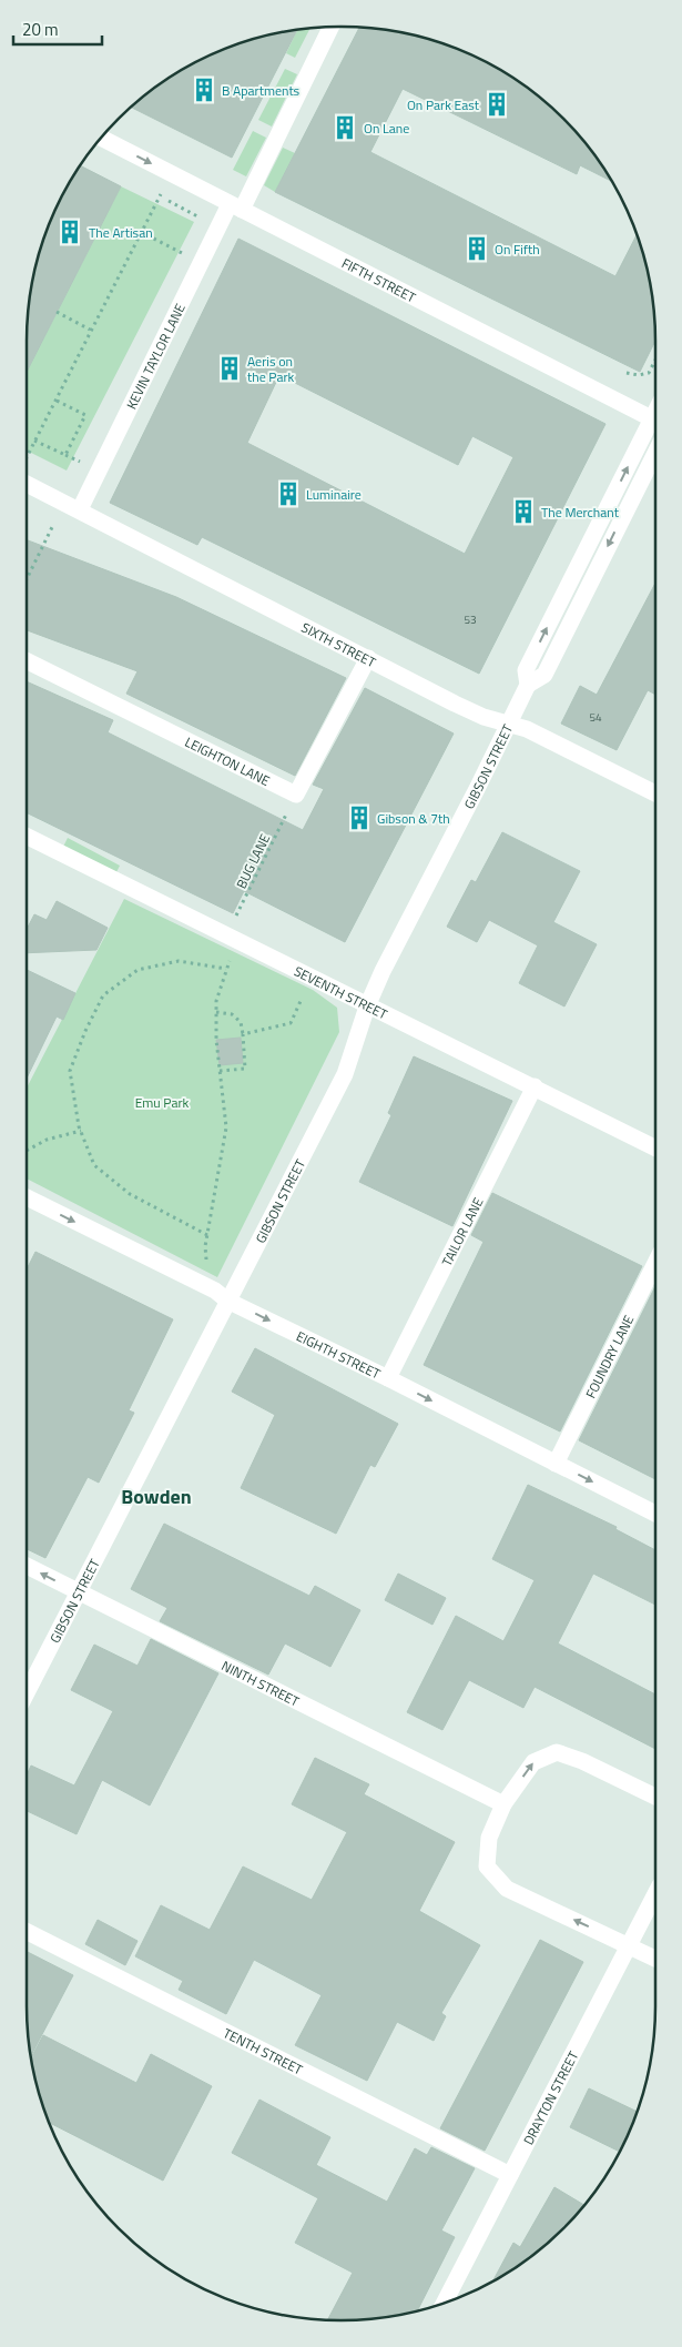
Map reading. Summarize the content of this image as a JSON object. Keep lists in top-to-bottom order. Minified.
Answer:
{"streets":{"street":["FIFTH STREET","KEVIN TAYLOR LANE","SIXTH STREET","LEIGHTON LANE","GIBSON STREET","SEVENTH STREET","TAILOR LANE","EIGHTH STREET","FOUNDRY LANE","NINTH STREET","TENTH STREET","DRAYTON STREET"],"path":["BUG LANE"]},"crossings":[["FIFTH STREET","KEVIN TAYLOR LANE"],["KEVIN TAYLOR LANE","SIXTH STREET"],["SIXTH STREET","GIBSON STREET"],["LEIGHTON LANE","BUG LANE"],["GIBSON STREET","SEVENTH STREET"],["GIBSON STREET","EIGHTH STREET"],["GIBSON STREET","NINTH STREET"],["BUG LANE","SEVENTH STREET"],["BUG LANE","EIGHTH STREET"],["SEVENTH STREET","TAILOR LANE"],["TAILOR LANE","EIGHTH STREET"],["EIGHTH STREET","FOUNDRY LANE"],["TENTH STREET","DRAYTON STREET"]],"one_way":["EIGHTH STREET"],"districts":["Bowden"],"parks":["Emu Park"],"places":{"building":["B Apartments","On Park East","On Lane","The Artisan","On Fifth","Aeris on the Park","Luminaire","The Merchant","Gibson & 7th"]},"house_numbers":["53","54"],"scale_bar":"20 m"}
